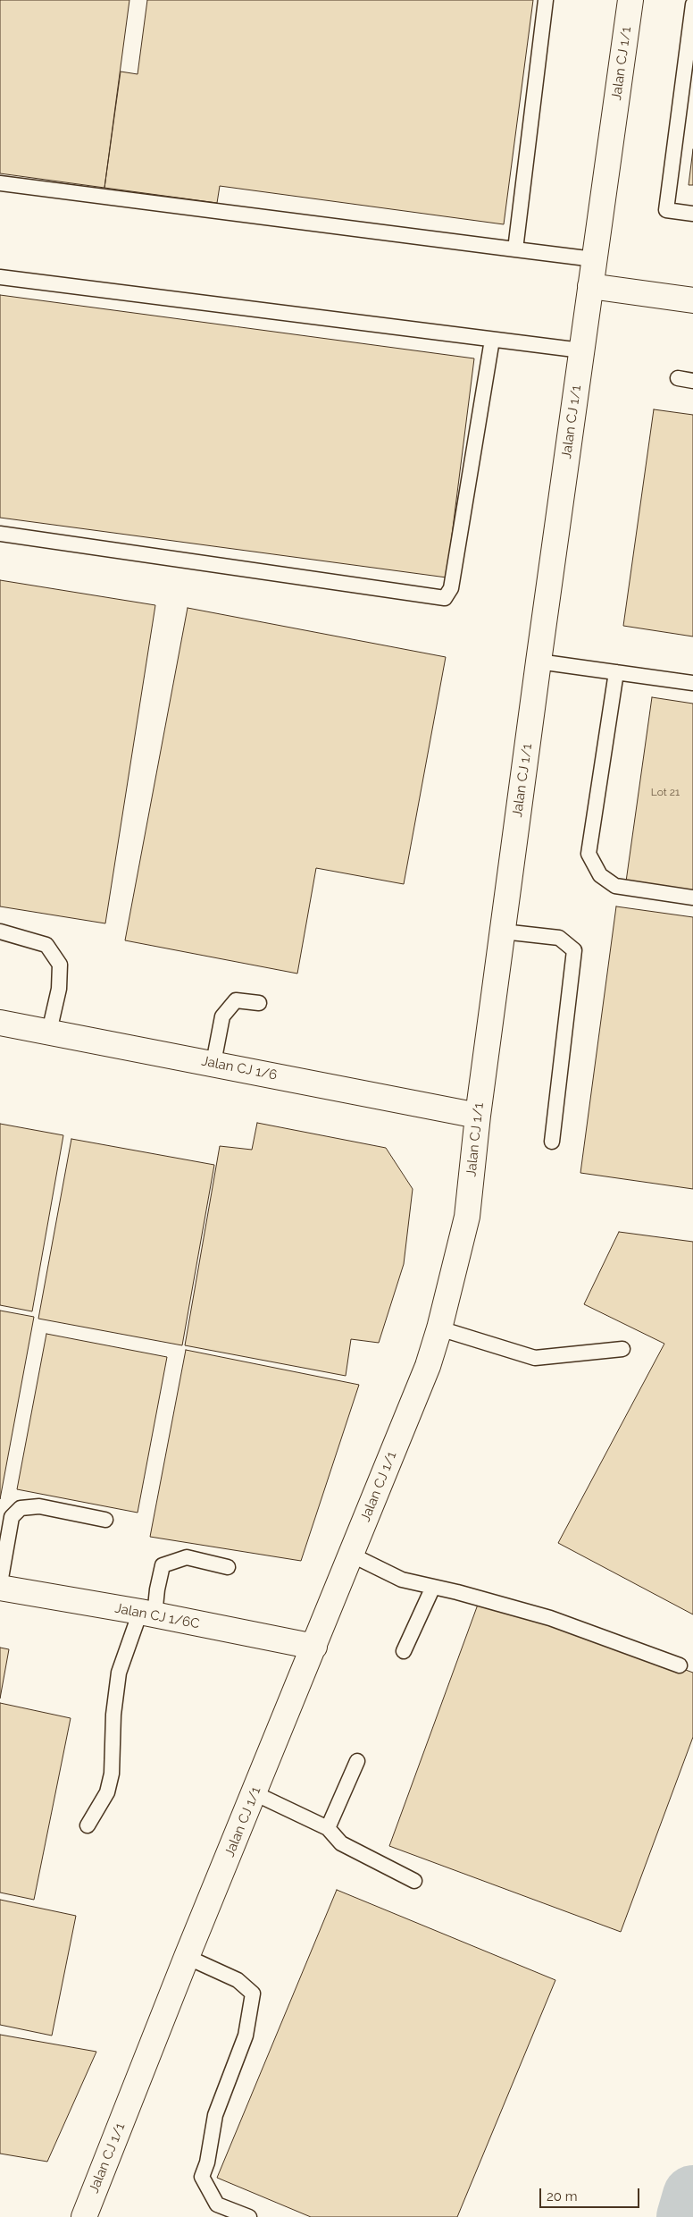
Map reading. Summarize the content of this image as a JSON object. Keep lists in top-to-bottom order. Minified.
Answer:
{"streets":{"street":["Jalan CJ 1/1","Jalan CJ 1/6","Jalan CJ 1/6C"]},"crossings":[["Jalan CJ 1/1","Jalan CJ 1/6"],["Jalan CJ 1/1","Jalan CJ 1/6C"]],"house_numbers":["Lot 21"],"scale_bar":"20 m"}
